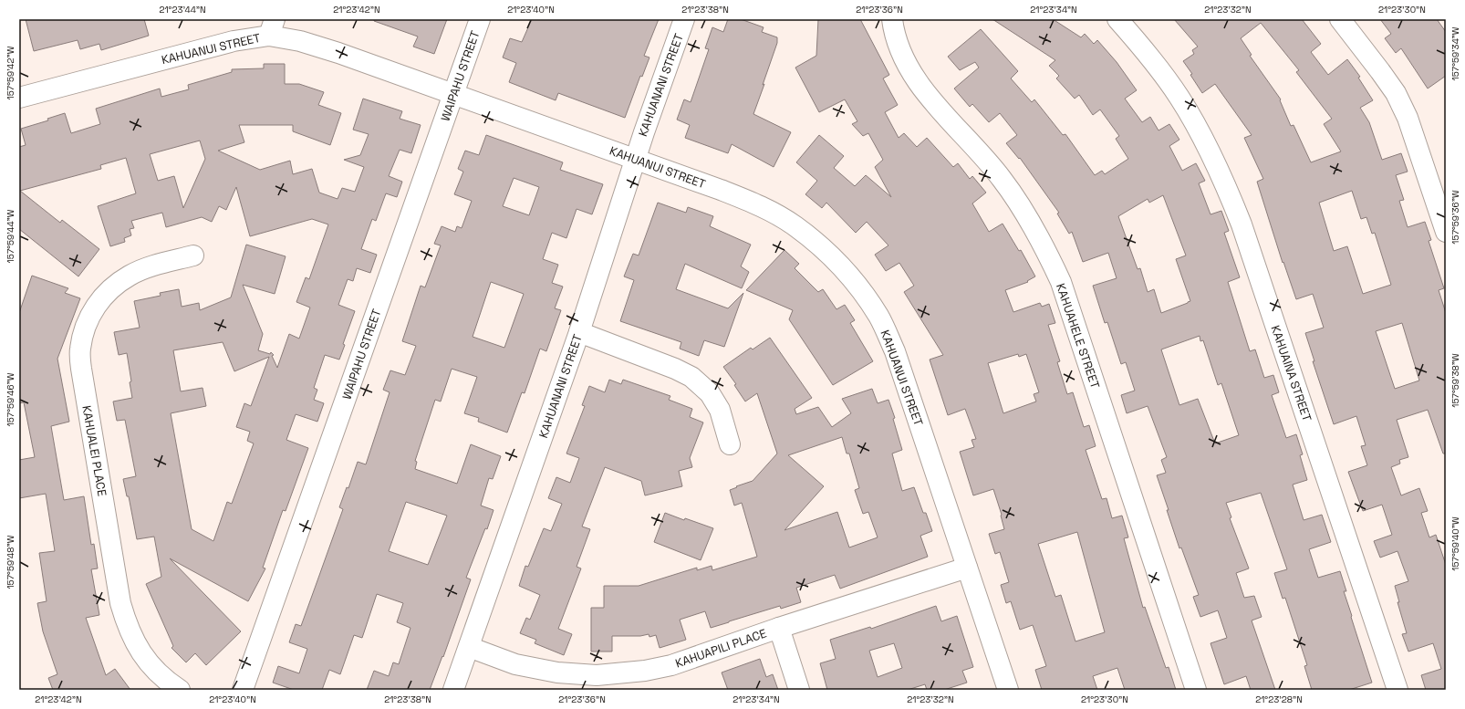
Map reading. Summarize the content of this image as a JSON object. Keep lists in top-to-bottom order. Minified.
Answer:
{"streets":{"street":["KAHUANUI STREET","WAIPAHU STREET","KAHUANANI STREET","KAHUAHELE STREET","KAHUAINA STREET","KAHUALEI PLACE","KAHUAPILI PLACE"]},"crossings":[["KAHUANUI STREET","WAIPAHU STREET"],["KAHUANUI STREET","KAHUANANI STREET"],["KAHUANUI STREET","KAHUAPILI PLACE"],["KAHUANANI STREET","KAHUAPILI PLACE"]],"coordinates":["21°23'44\"N","21°23'42\"N","21°23'40\"N","21°23'38\"N","21°23'36\"N","21°23'34\"N","21°23'32\"N","21°23'30\"N","157°59'34\"W","157°59'42\"W","157°59'36\"W","157°59'44\"W","157°59'38\"W","157°59'46\"W","157°59'40\"W","157°59'48\"W","21°23'28\"N"]}
